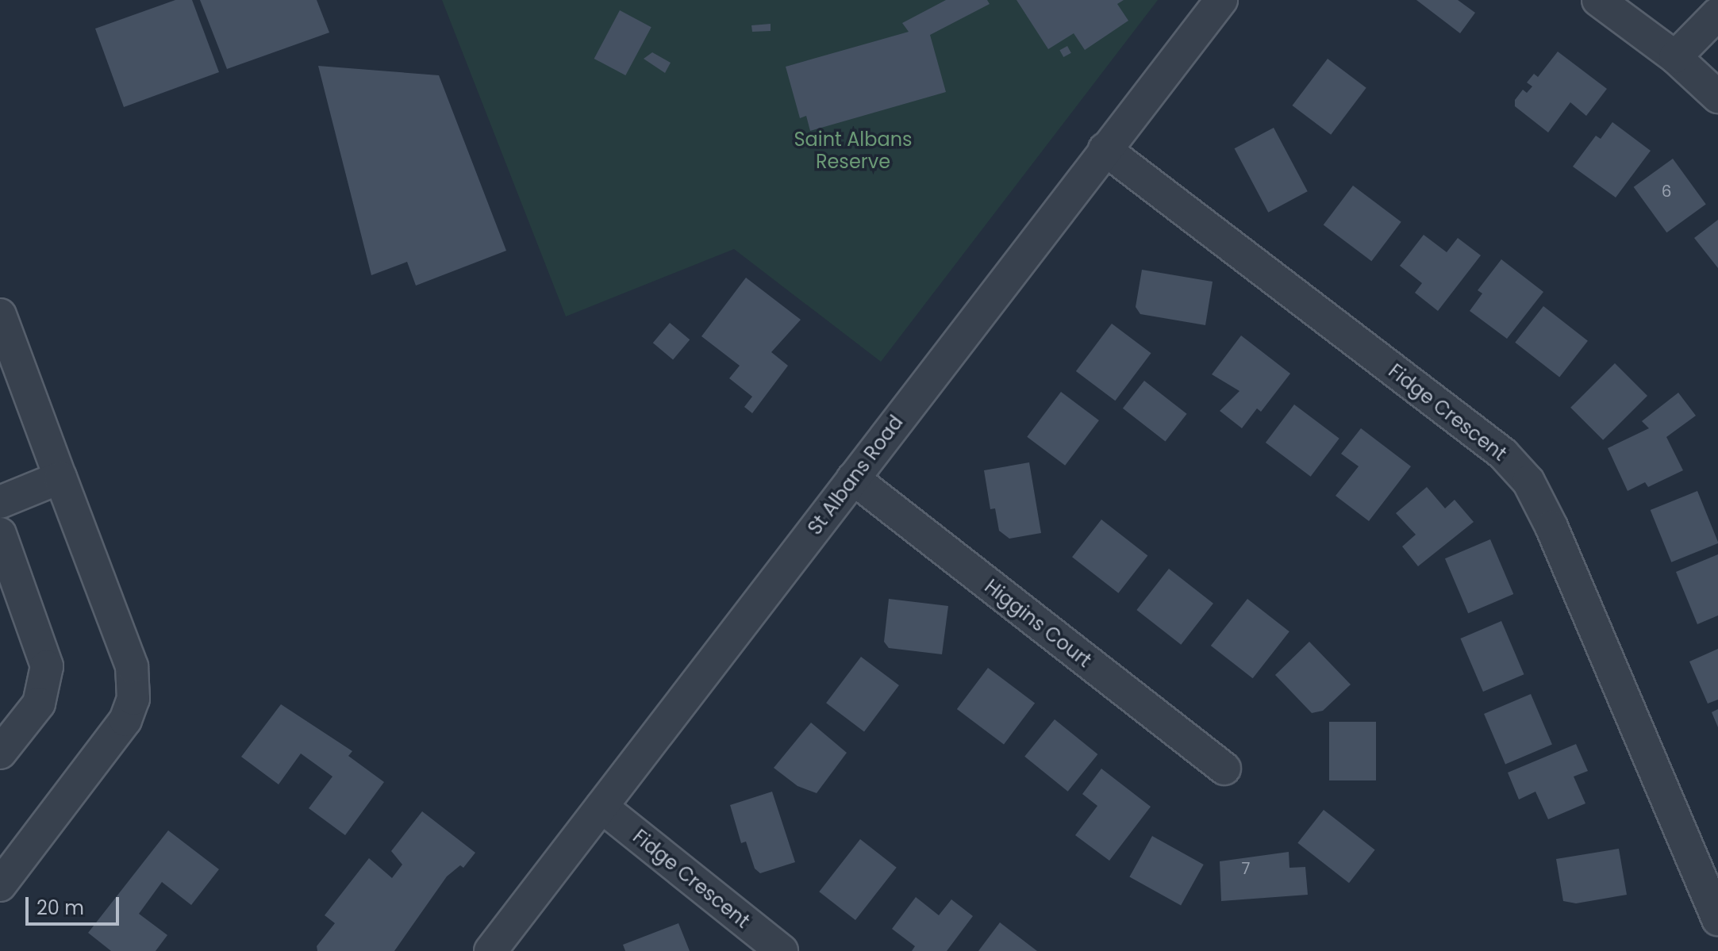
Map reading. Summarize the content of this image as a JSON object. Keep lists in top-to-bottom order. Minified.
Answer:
{"streets":{"street":["Fidge Crescent","St Albans Road","Higgins Court"]},"crossings":[["Fidge Crescent","St Albans Road"],["St Albans Road","Higgins Court"]],"parks":["Saint Albans Reserve"],"house_numbers":["6","7"],"scale_bar":"20 m"}
